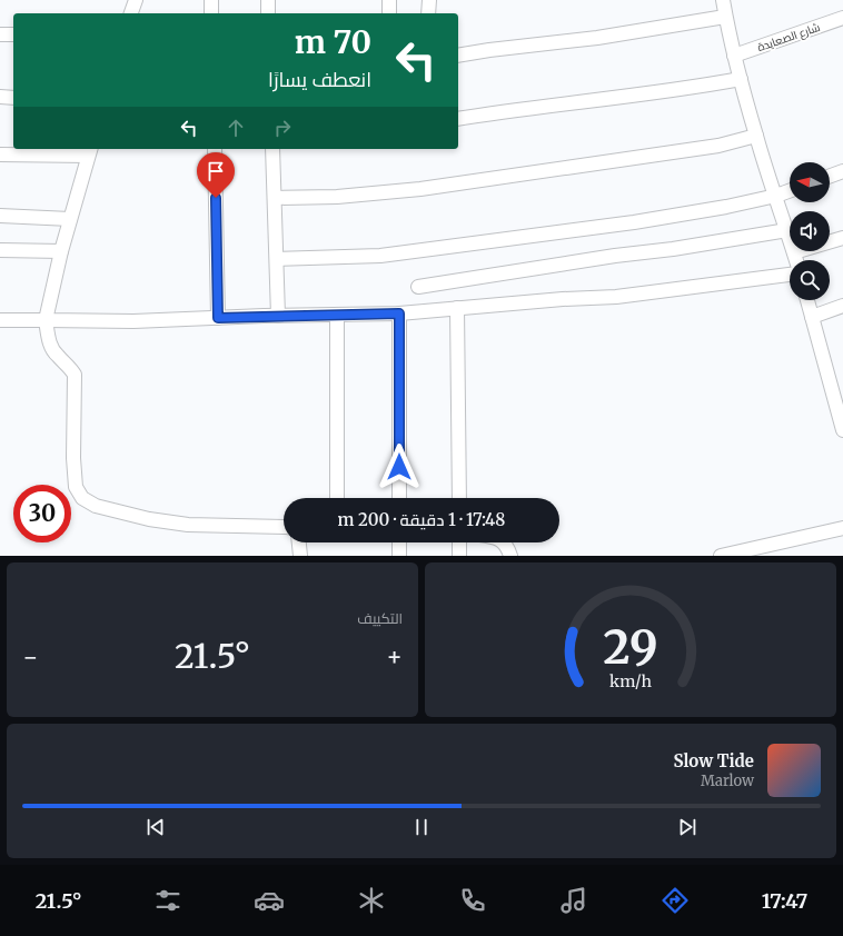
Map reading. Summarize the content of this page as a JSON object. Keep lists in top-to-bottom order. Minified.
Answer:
{"streets":{"street":["شارع الصعايدة"]},"north":"left","page":{"turn":["70 m","انعطف يسارًا"],"limit":"30","trip":"17:48 · 1 دقيقة · 200 m","tile":"التكييف","heat":["−","21.5°","+"],"song":["Slow Tide","Marlow"],"tabs":["17:47","21.5°"],"gauge":["29","km/h"]}}
